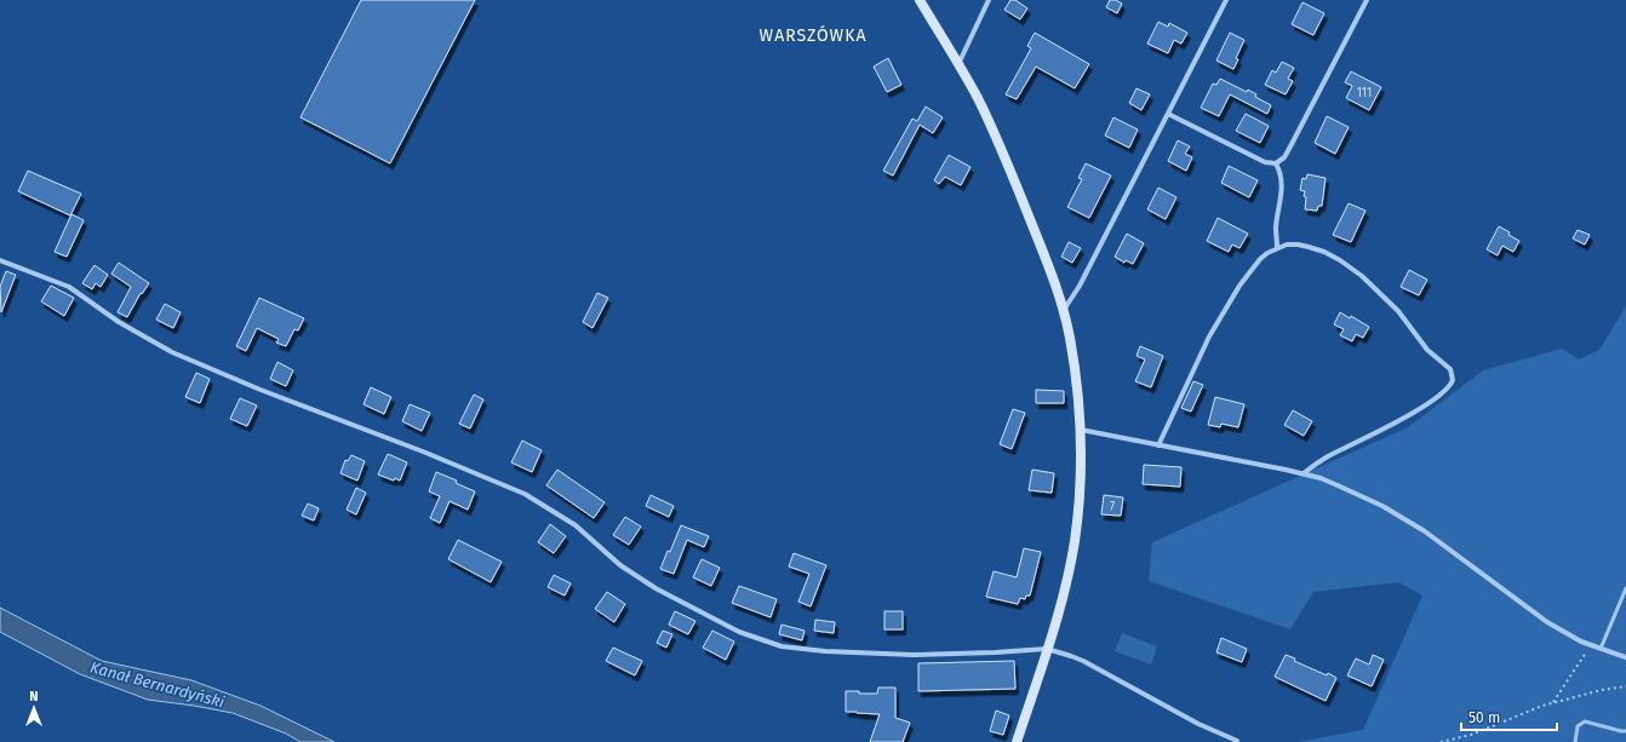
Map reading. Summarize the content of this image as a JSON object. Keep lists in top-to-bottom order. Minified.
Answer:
{"districts":["WARSZÓWKA"],"water":["Kanał Bernardyński"],"house_numbers":["111","7"],"scale_bar":"50 m","north":"top"}
